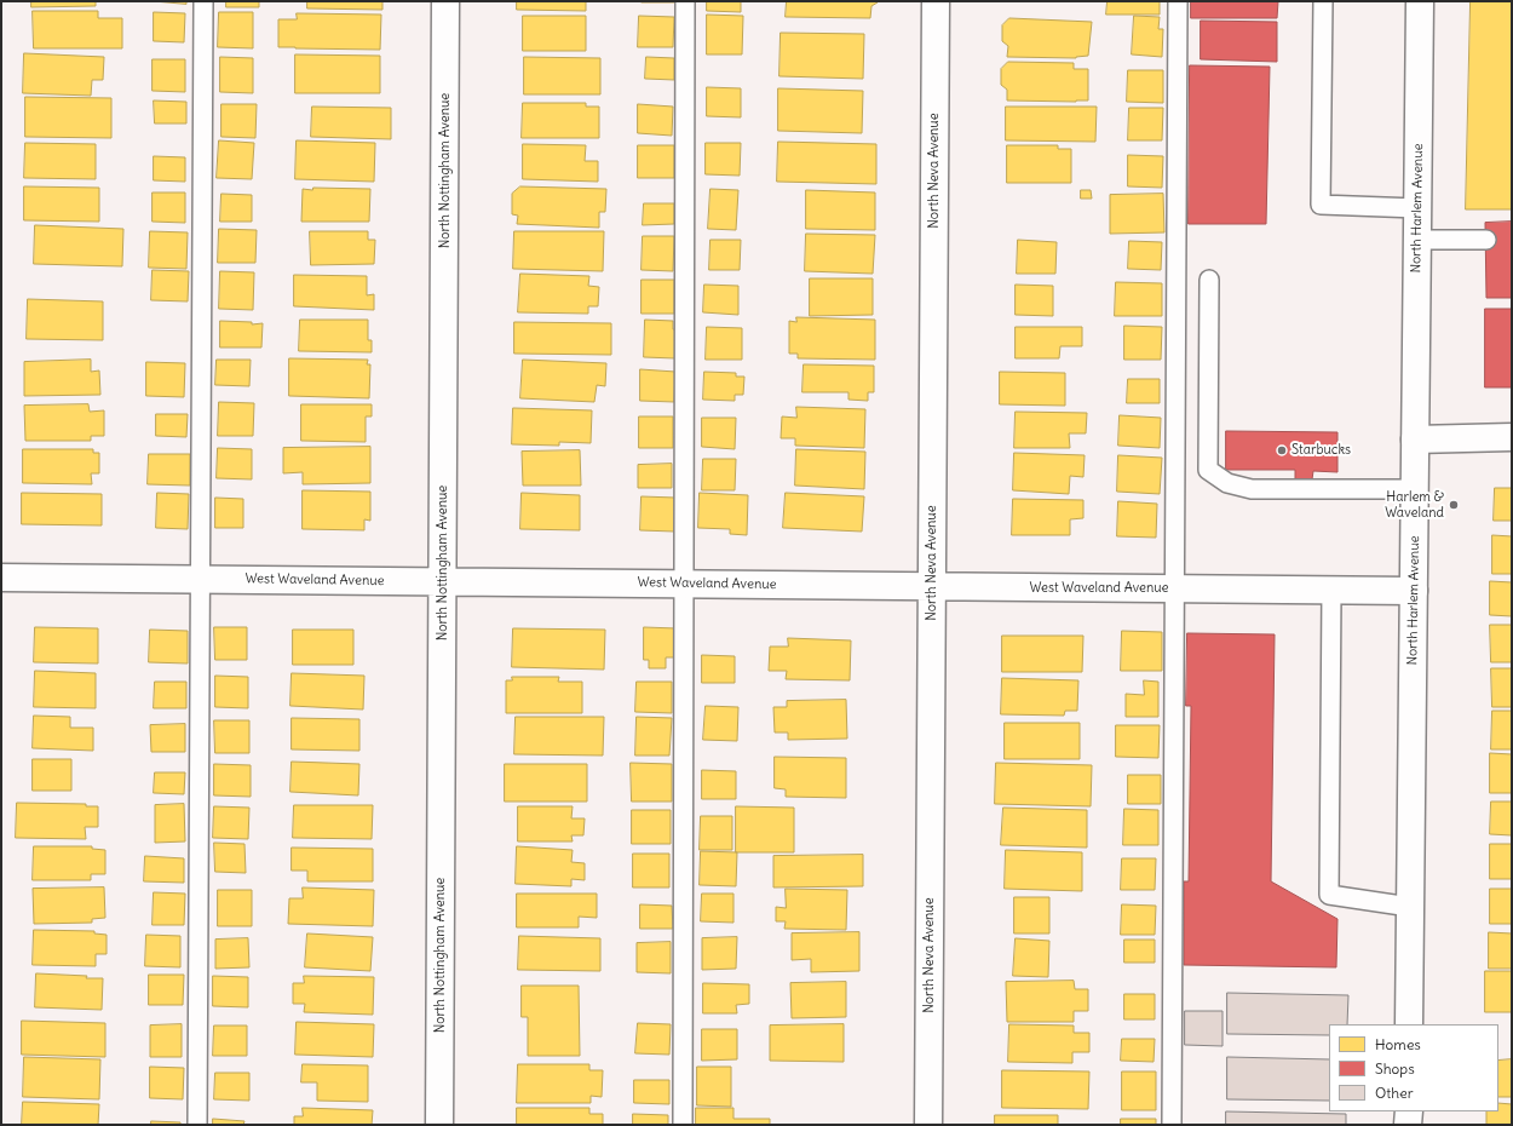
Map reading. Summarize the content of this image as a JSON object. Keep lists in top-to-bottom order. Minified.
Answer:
{"streets":{"street":["North Nottingham Avenue","North Neva Avenue","North Harlem Avenue","West Waveland Avenue"]},"crossings":[["North Nottingham Avenue","West Waveland Avenue"],["North Neva Avenue","West Waveland Avenue"],["North Harlem Avenue","West Waveland Avenue"]],"places":["Starbucks","Harlem & Waveland"],"legend":["Homes","Shops","Other"]}
